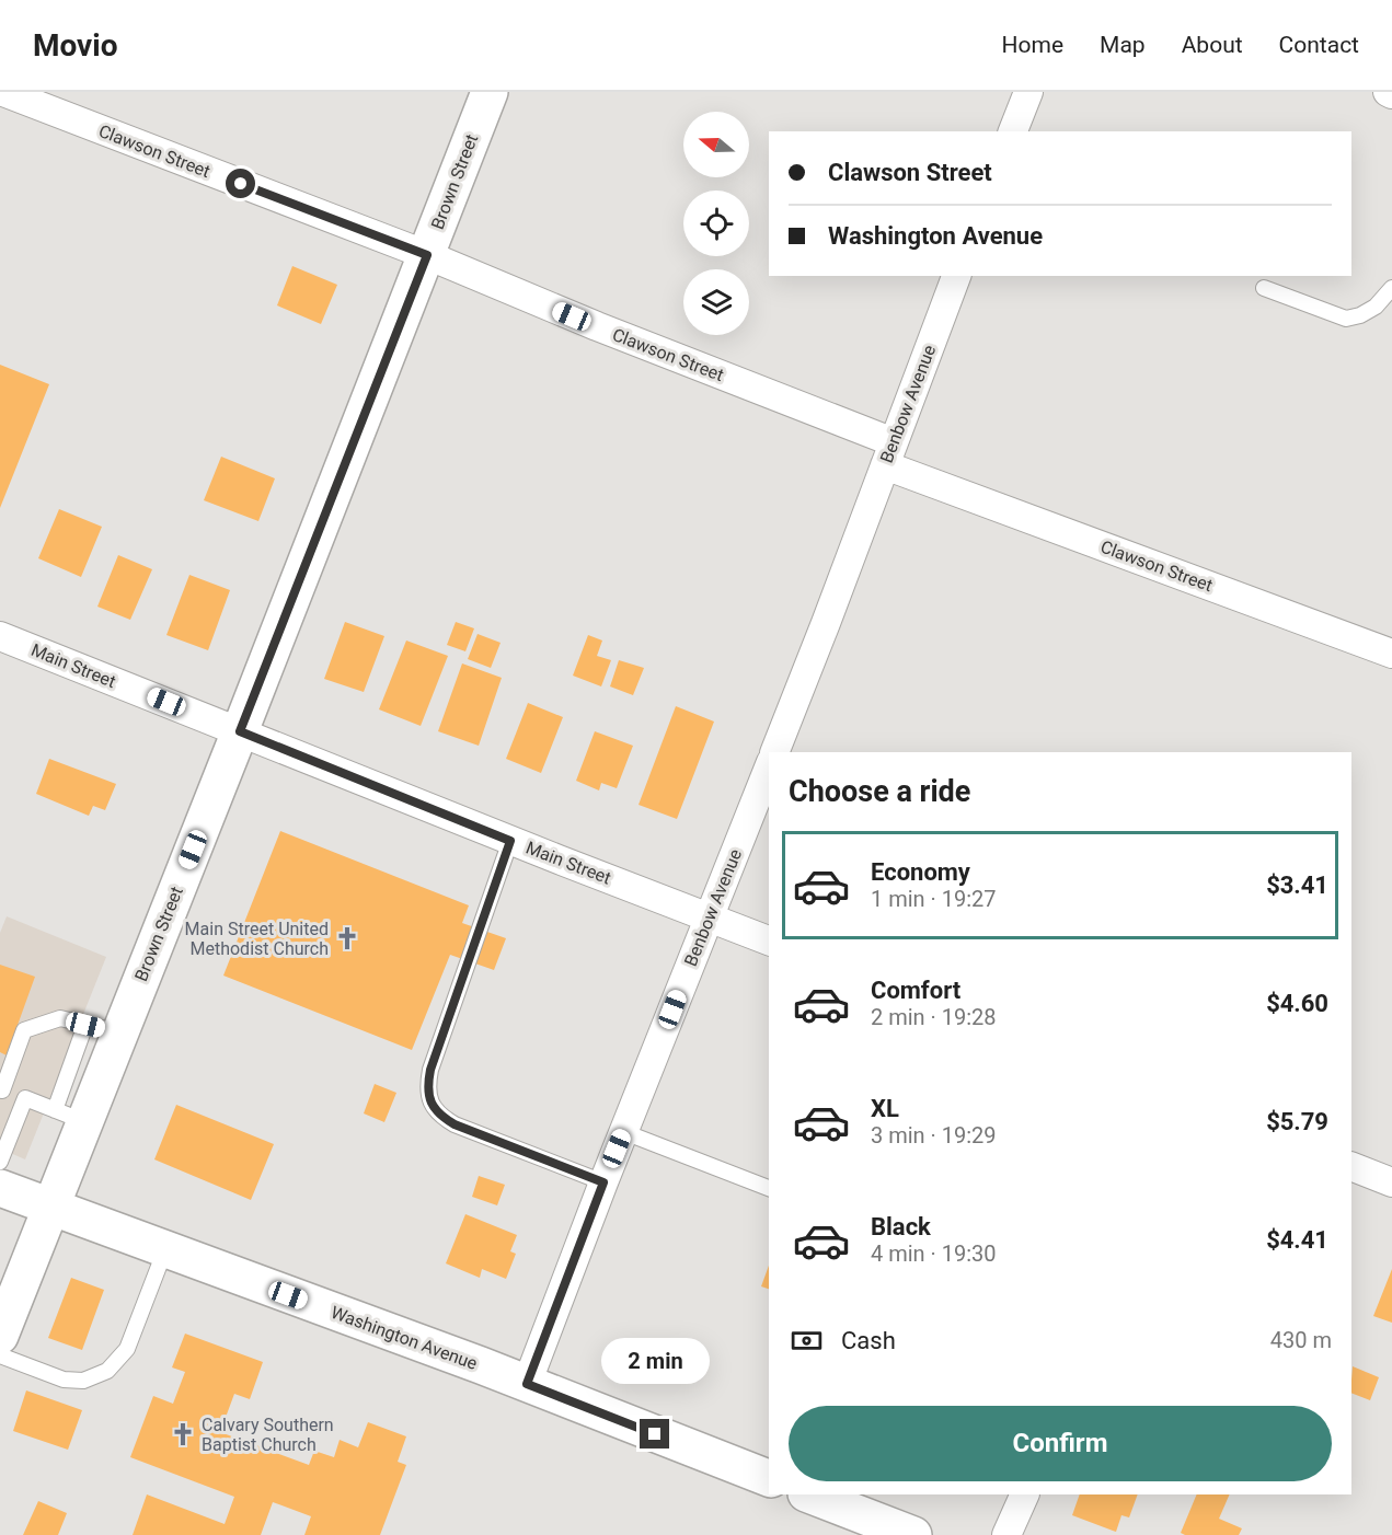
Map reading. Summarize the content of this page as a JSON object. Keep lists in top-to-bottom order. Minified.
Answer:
{"streets":{"street":["Clawson Street","Brown Street","Benbow Avenue","Main Street","Washington Avenue"]},"crossings":[["Clawson Street","Brown Street"],["Clawson Street","Benbow Avenue"],["Brown Street","Main Street"],["Brown Street","Washington Avenue"],["Benbow Avenue","Main Street"],["Benbow Avenue","Washington Avenue"]],"places":{"church":["Main Street United Methodist Church","Calvary Southern Baptist Church"]},"north":"left","page":{"header":"Movio","nav":["Home","Map","About","Contact"],"banner":["Clawson Street","Washington Avenue"],"heading":"Choose a ride","list":[{"name":"Economy","note":"1 min · 19:27","value":"$3.41"},{"name":"Comfort","note":"2 min · 19:28","value":"$4.60"},{"name":"XL","note":"3 min · 19:29","value":"$5.79"},{"name":"Black","note":"4 min · 19:30","value":"$4.41"}],"pay":["Cash","430 m"],"bubble":"2 min","buttons":"Confirm"}}
